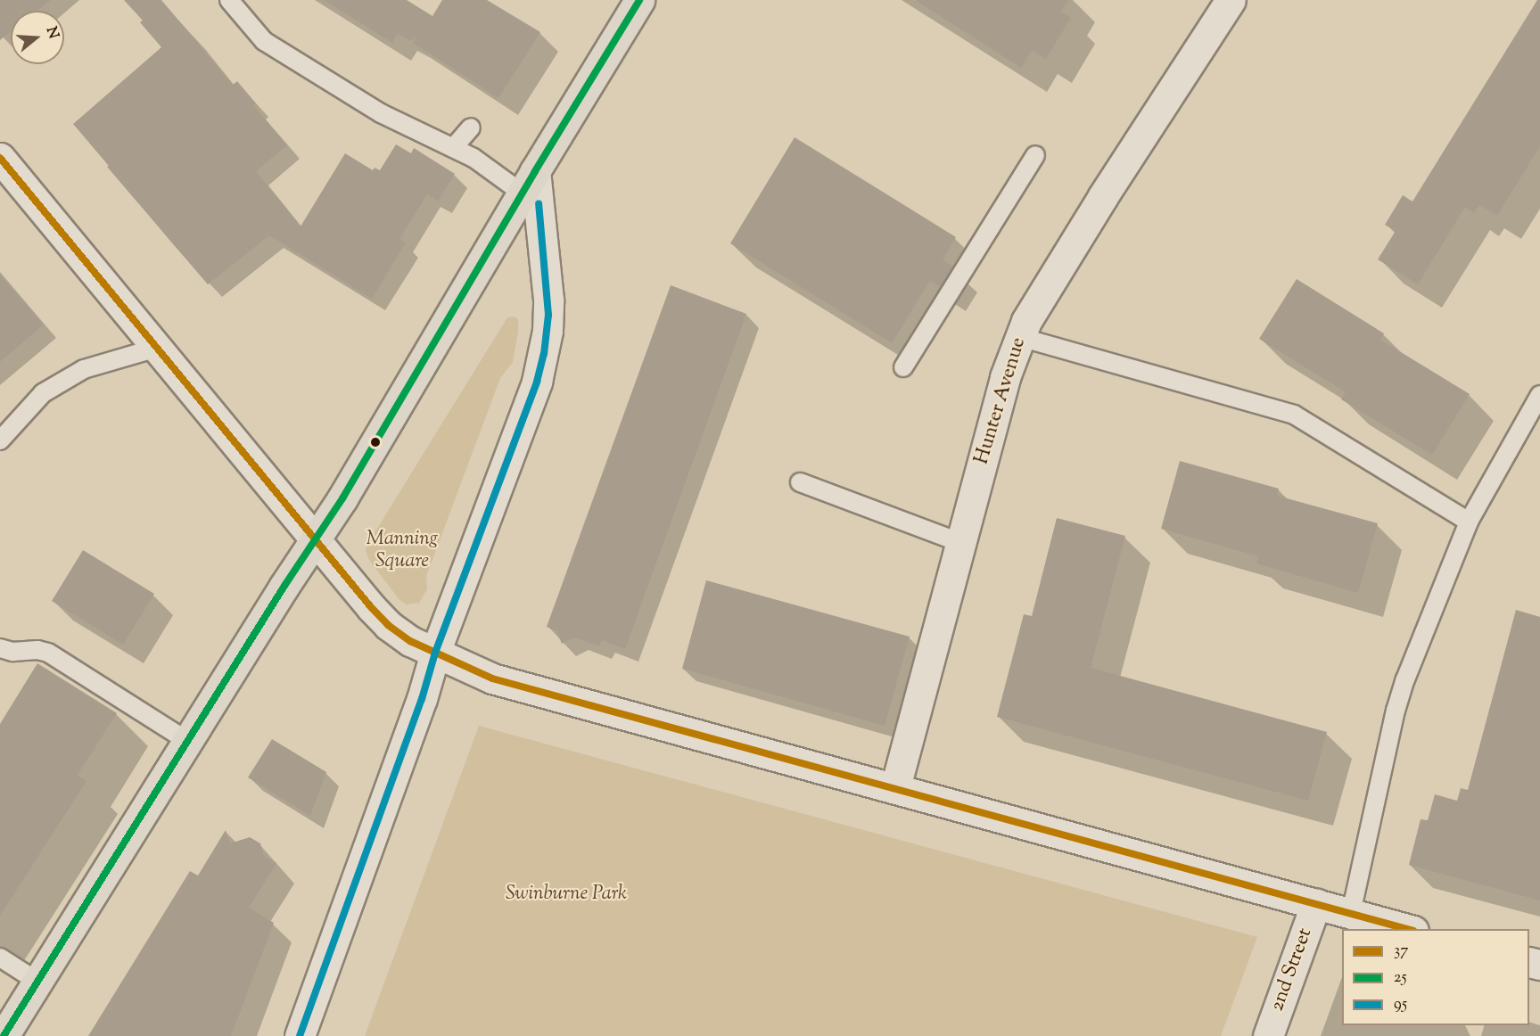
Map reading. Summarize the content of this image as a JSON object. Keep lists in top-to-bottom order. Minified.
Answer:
{"streets":{"street":["Hunter Avenue","2nd Street"]},"parks":["Manning Square","Swinburne Park"],"lines":["transit line 25","transit line 37","transit line 95"],"legend":["37","25","95"],"north":"right"}
